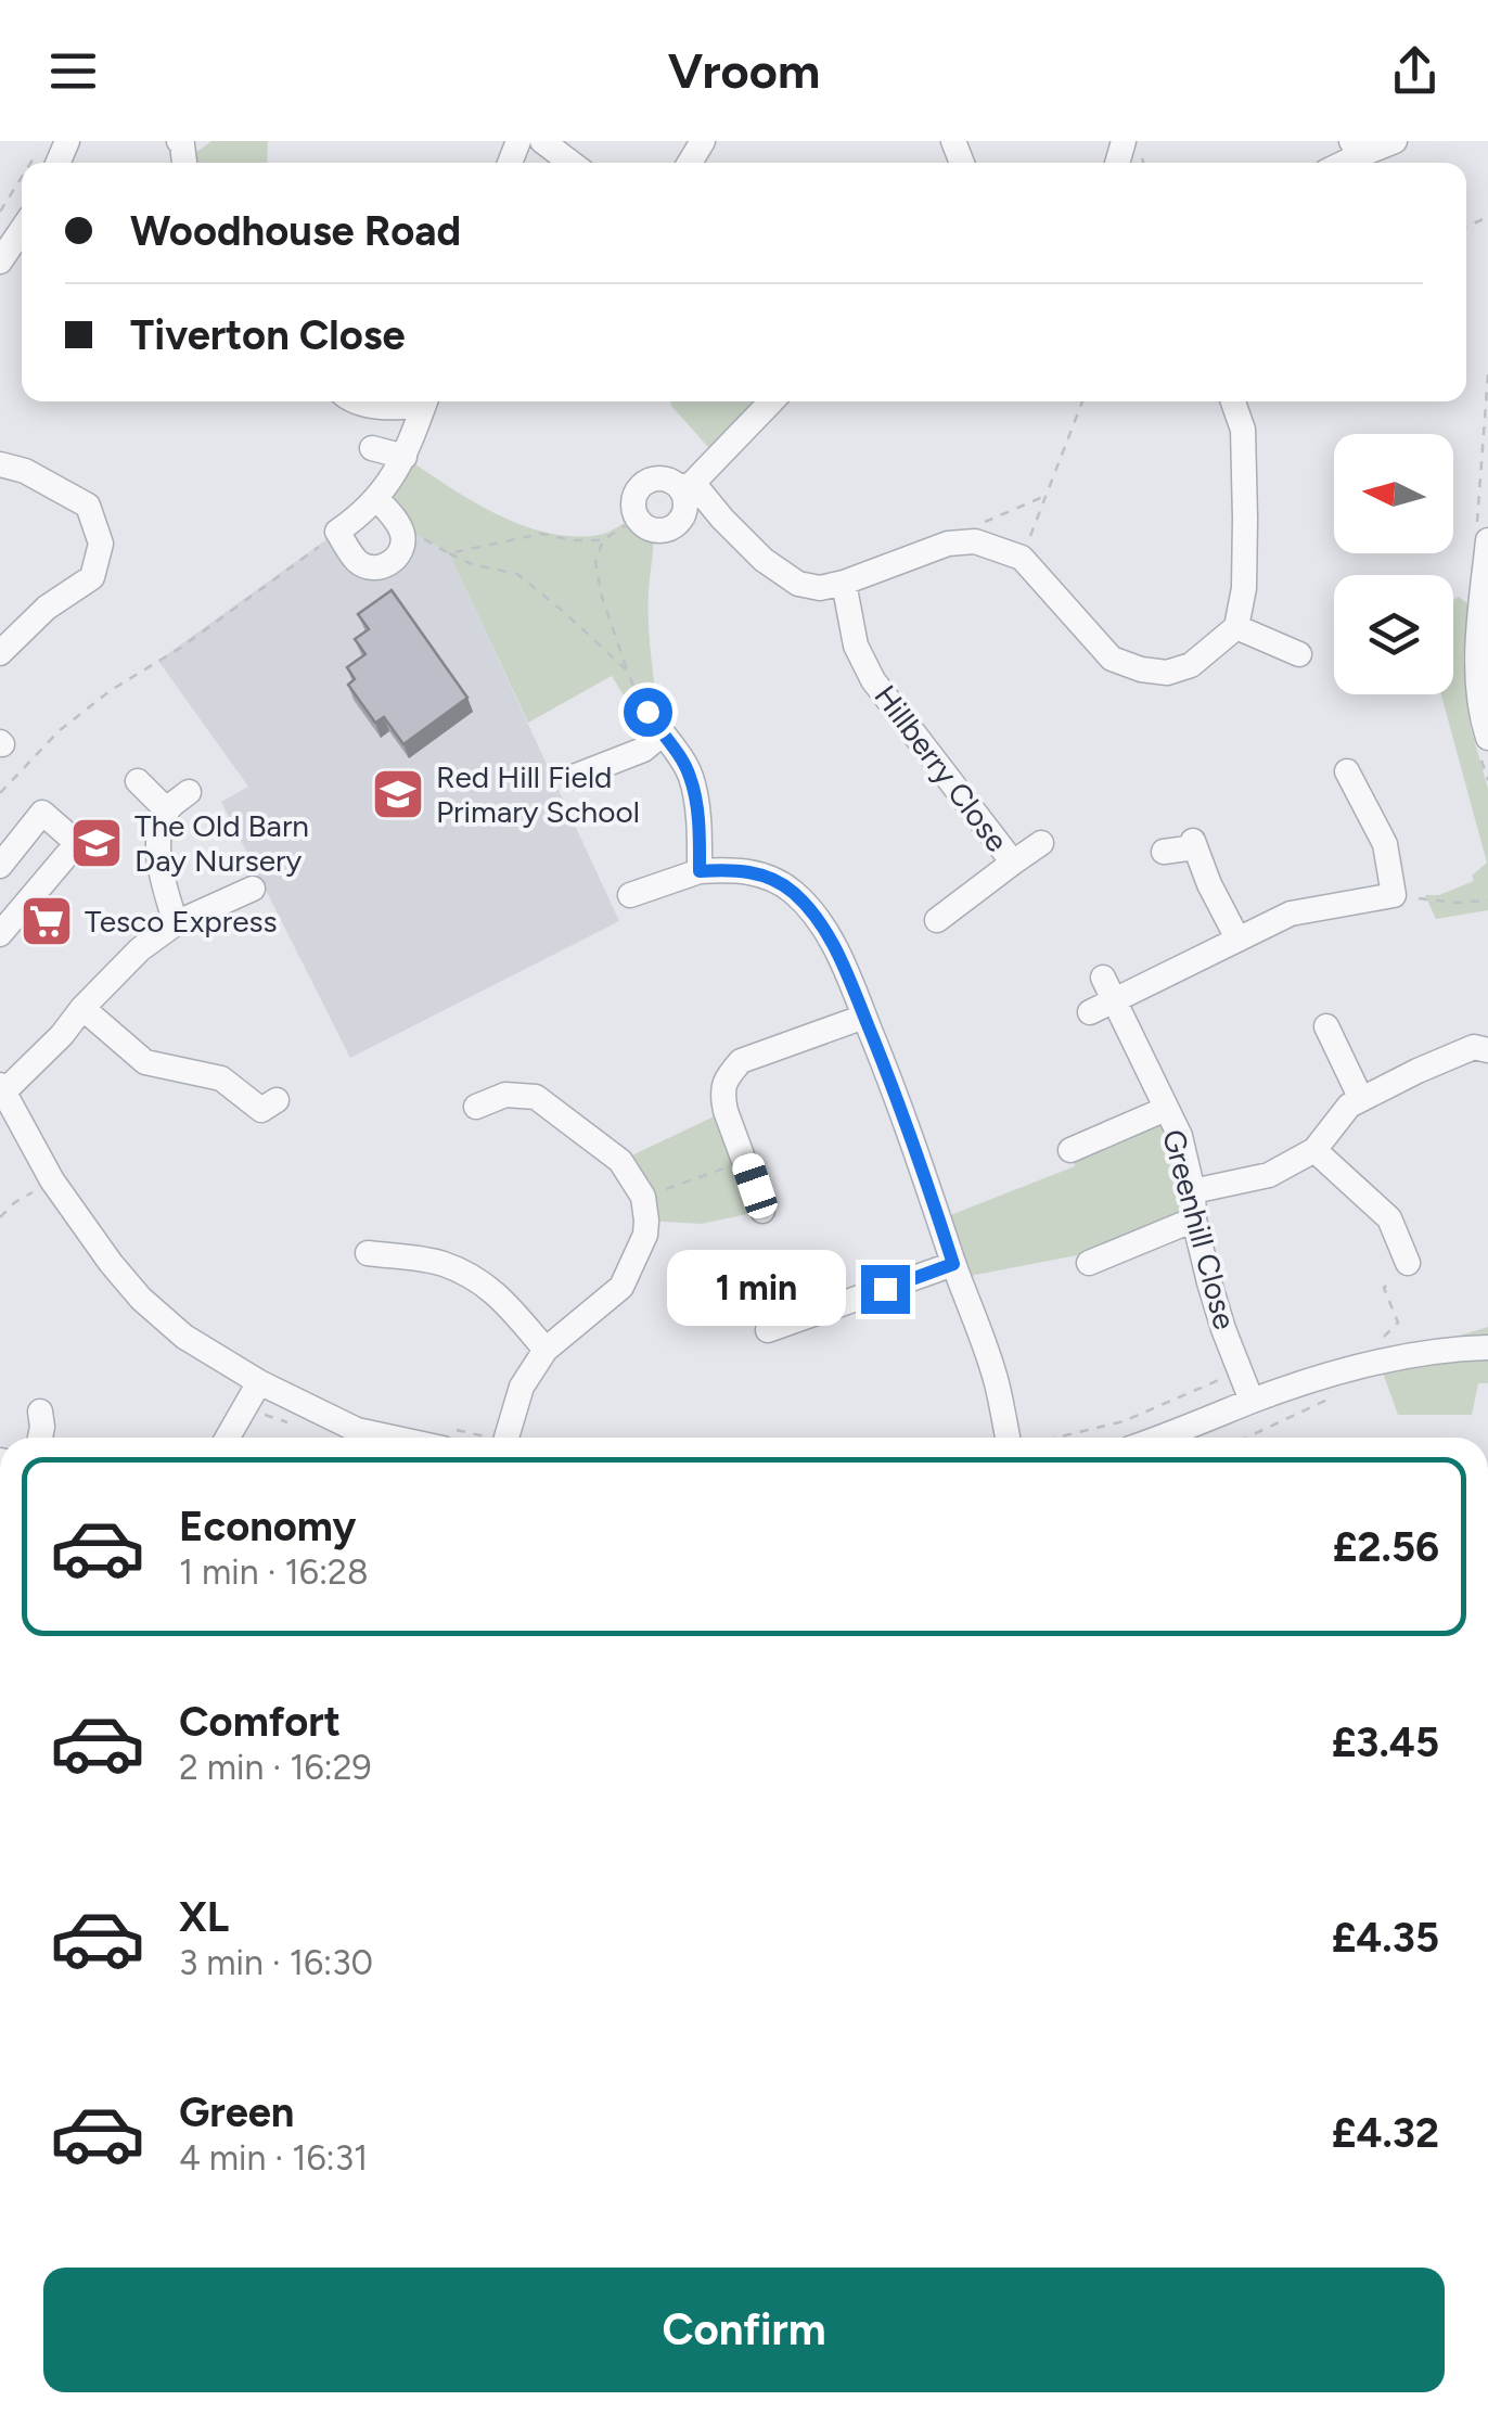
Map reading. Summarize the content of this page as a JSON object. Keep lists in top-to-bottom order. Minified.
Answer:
{"streets":{"street":["Hillberry Close","Greenhill Close"]},"places":{"school or university":["Red Hill Field Primary School","The Old Barn Day Nursery"],"supermarket":["Tesco Express"]},"north":"left","page":{"header":"Vroom","banner":["Woodhouse Road","Tiverton Close"],"bubble":"1 min","list":[{"name":"Economy","note":"1 min · 16:28","value":"£2.56"},{"name":"Comfort","note":"2 min · 16:29","value":"£3.45"},{"name":"XL","note":"3 min · 16:30","value":"£4.35"},{"name":"Green","note":"4 min · 16:31","value":"£4.32"}],"buttons":"Confirm"}}
